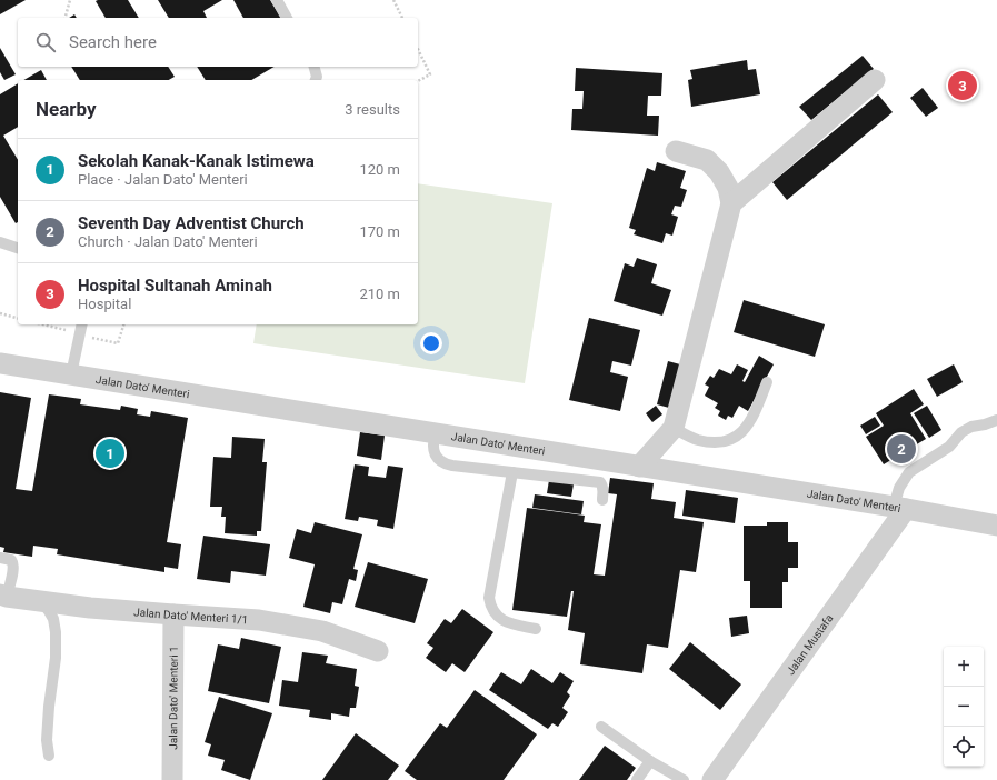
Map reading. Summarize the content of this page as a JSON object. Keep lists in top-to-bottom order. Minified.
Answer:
{"streets":{"street":["Jalan Dato' Menteri","Jalan Dato' Menteri 1/1","Jalan Mustafa","Jalan Dato' Menteri 1"]},"crossings":[["Jalan Dato' Menteri","Jalan Mustafa"],["Jalan Dato' Menteri 1/1","Jalan Dato' Menteri 1"]],"page":{"search":"Search here","pins":["3","2","1"],"heading":["Nearby","3 results"],"list":[{"mark":"1","name":"Sekolah Kanak-Kanak Istimewa","note":"Place · Jalan Dato' Menteri","value":"120 m"},{"mark":"2","name":"Seventh Day Adventist Church","note":"Church · Jalan Dato' Menteri","value":"170 m"},{"mark":"3","name":"Hospital Sultanah Aminah","note":"Hospital","value":"210 m"}],"map_buttons":["+","−"]}}
